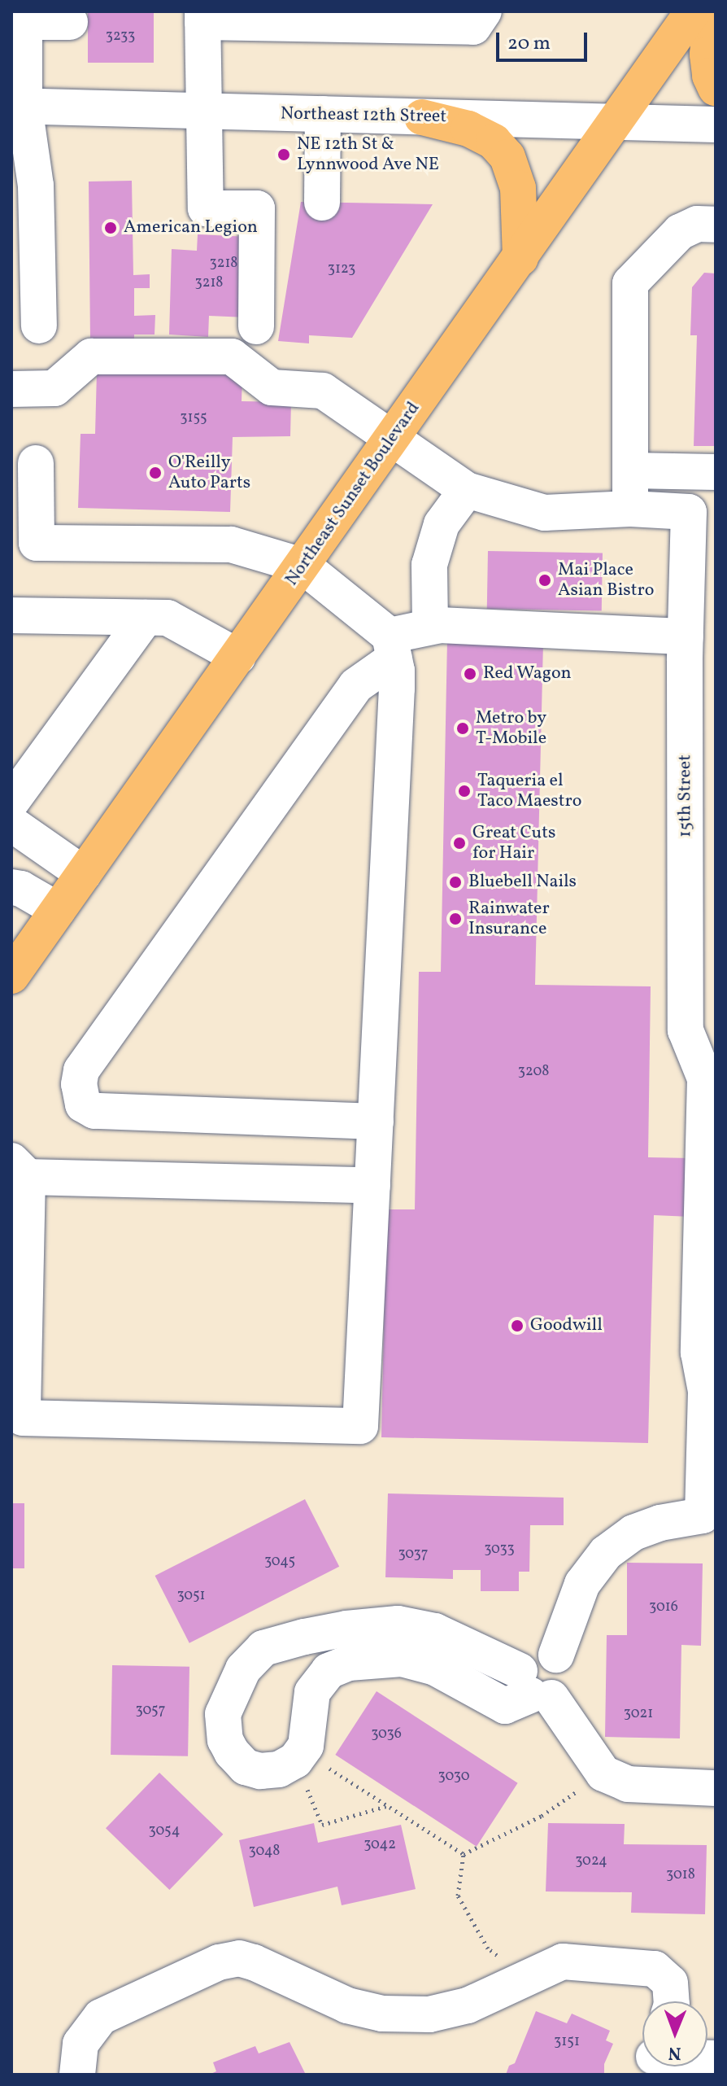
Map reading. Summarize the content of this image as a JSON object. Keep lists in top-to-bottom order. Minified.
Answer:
{"streets":{"main road":["Northeast Sunset Boulevard"],"street":["Northeast 12th Street","15th Street"]},"crossings":[["Northeast 12th Street","Northeast Sunset Boulevard"],["Northeast Sunset Boulevard","15th Street"]],"places":["NE 12th St & Lynnwood Ave NE","American Legion","O'Reilly Auto Parts","Mai Place Asian Bistro","Red Wagon","Metro by T-Mobile","Taqueria el Taco Maestro","Great Cuts for Hair","Bluebell Nails","Rainwater Insurance","Goodwill"],"house_numbers":["3233","3218","3123","3218","3155","3208","3033","3037","3045","3051","3016","3057","3021","3036","3030","3054","3042","3048","3024","3018","3151"],"scale_bar":"20 m","north":"bottom"}
